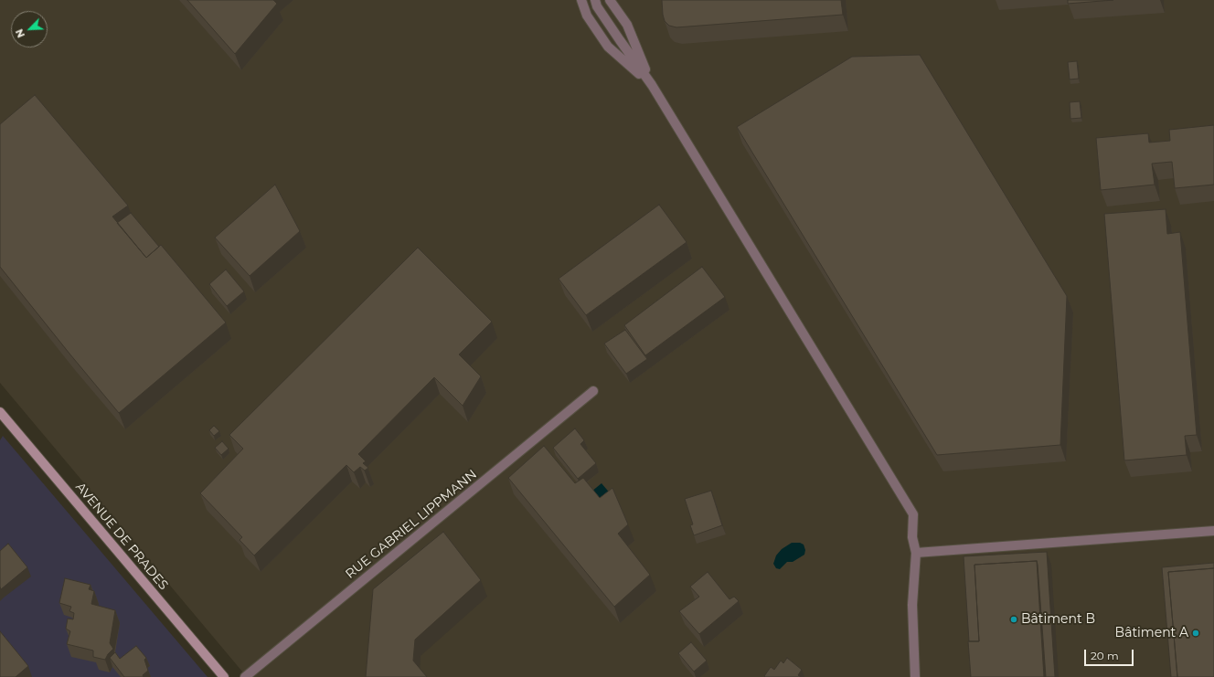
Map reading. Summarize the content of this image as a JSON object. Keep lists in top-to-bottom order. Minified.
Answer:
{"streets":{"main road":["AVENUE DE PRADES"],"street":["RUE GABRIEL LIPPMANN"]},"places":["Bâtiment B","Bâtiment A"],"scale_bar":"20 m","north":"bottom left"}
